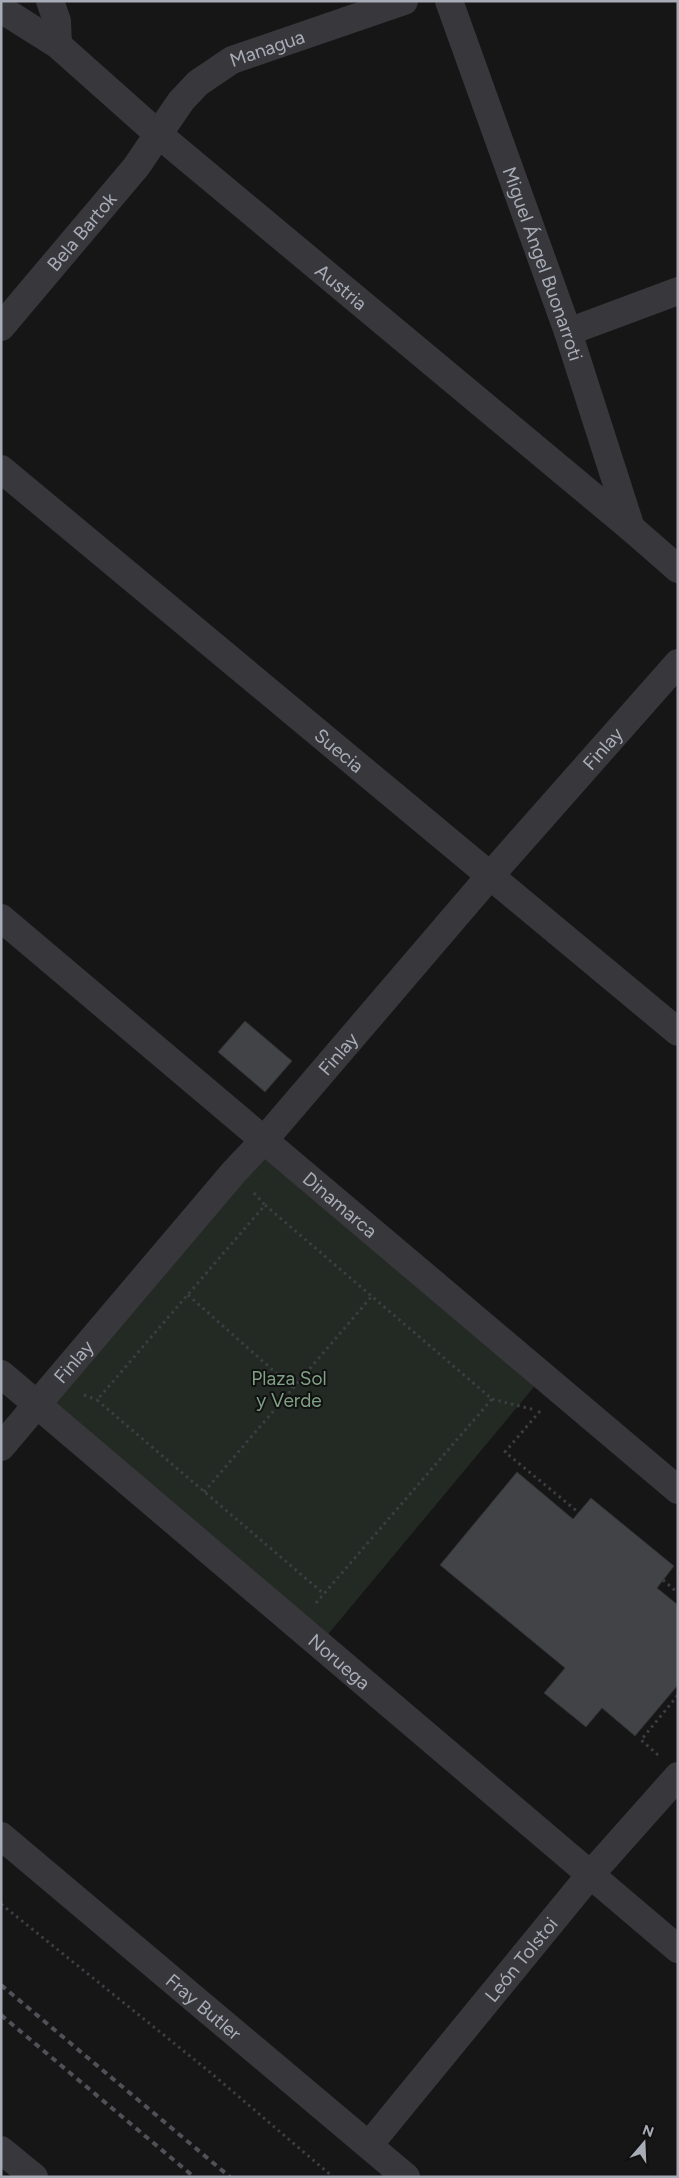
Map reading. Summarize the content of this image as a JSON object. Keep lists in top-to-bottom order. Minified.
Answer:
{"streets":{"street":["Managua","Bela Bartok","Miguel Ángel Buonarroti","Austria","Finlay","Suecia","Dinamarca","Noruega","León Tolstoi","Fray Butler"]},"crossings":[["Managua","Bela Bartok"],["Managua","Austria"],["Bela Bartok","Austria"],["Miguel Ángel Buonarroti","Austria"],["Finlay","Suecia"],["Finlay","Dinamarca"],["Finlay","Noruega"],["Noruega","León Tolstoi"],["León Tolstoi","Fray Butler"]],"parks":["Plaza Sol y Verde"],"north":"top"}
